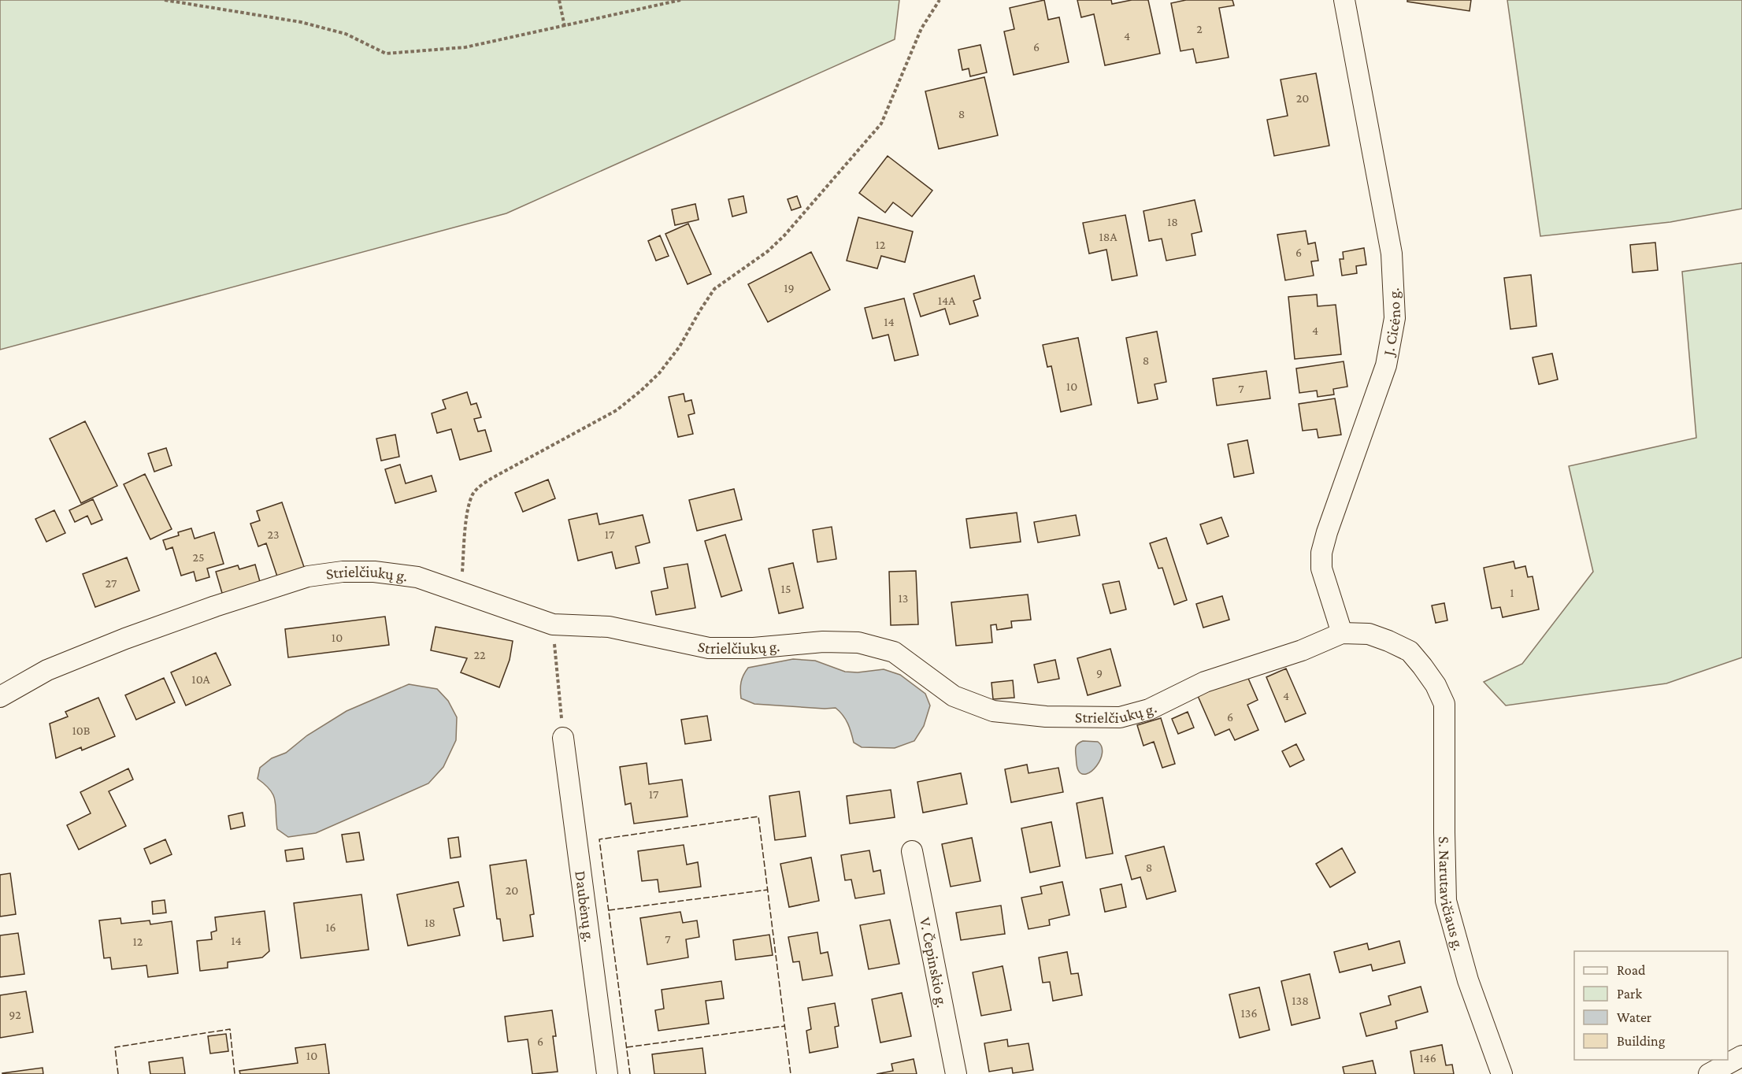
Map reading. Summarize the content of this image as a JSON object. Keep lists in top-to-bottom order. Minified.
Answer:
{"streets":{"street":["J. Cicėno g.","Strielčiukų g.","S. Narutavičiaus g.","Daubėnų g.","V. Čepinskio g."]},"crossings":[["J. Cicėno g.","Strielčiukų g."],["Strielčiukų g.","S. Narutavičiaus g."]],"house_numbers":["2","4","6","20","8","18","18A","12","6","19","14A","14","4","8","10","7","23","17","25","27","15","1","13","10","22","9","10A","4","6","10B","17","8","20","18","16","7","14","12","138","136","92","6","10","146"],"legend":["Road","Park","Water","Building"]}
